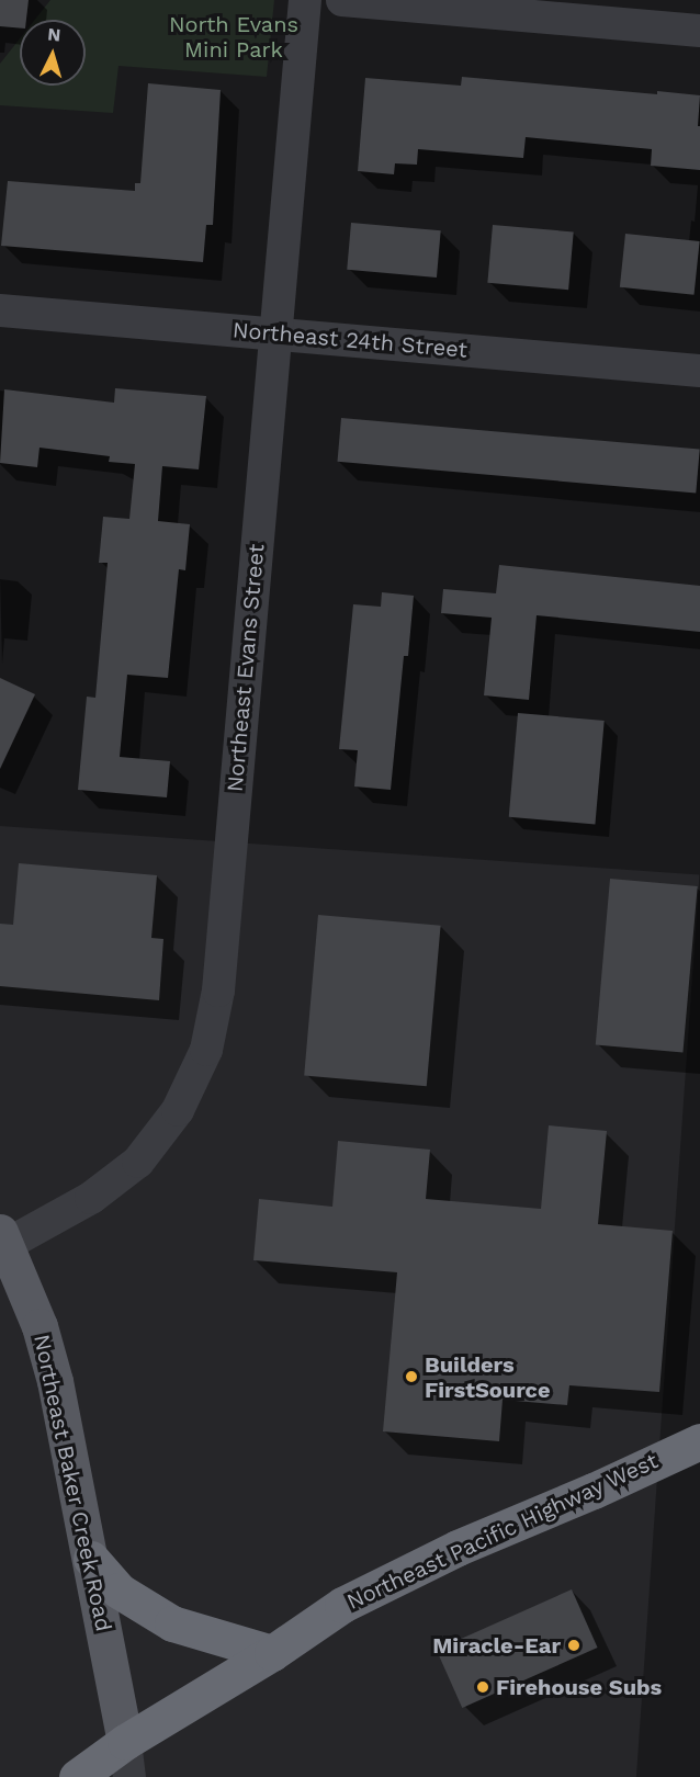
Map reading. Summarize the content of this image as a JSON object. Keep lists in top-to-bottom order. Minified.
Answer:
{"streets":{"highway":["Northeast Pacific Highway West"],"main road":["Northeast Baker Creek Road"],"street":["Northeast 24th Street","Northeast Evans Street"]},"crossings":[["Northeast 24th Street","Northeast Evans Street"],["Northeast Evans Street","Northeast Baker Creek Road"],["Northeast Baker Creek Road","Northeast Pacific Highway West"]],"parks":["North Evans Mini Park"],"places":["Builders FirstSource","Miracle-Ear","Firehouse Subs"],"north":"top"}
